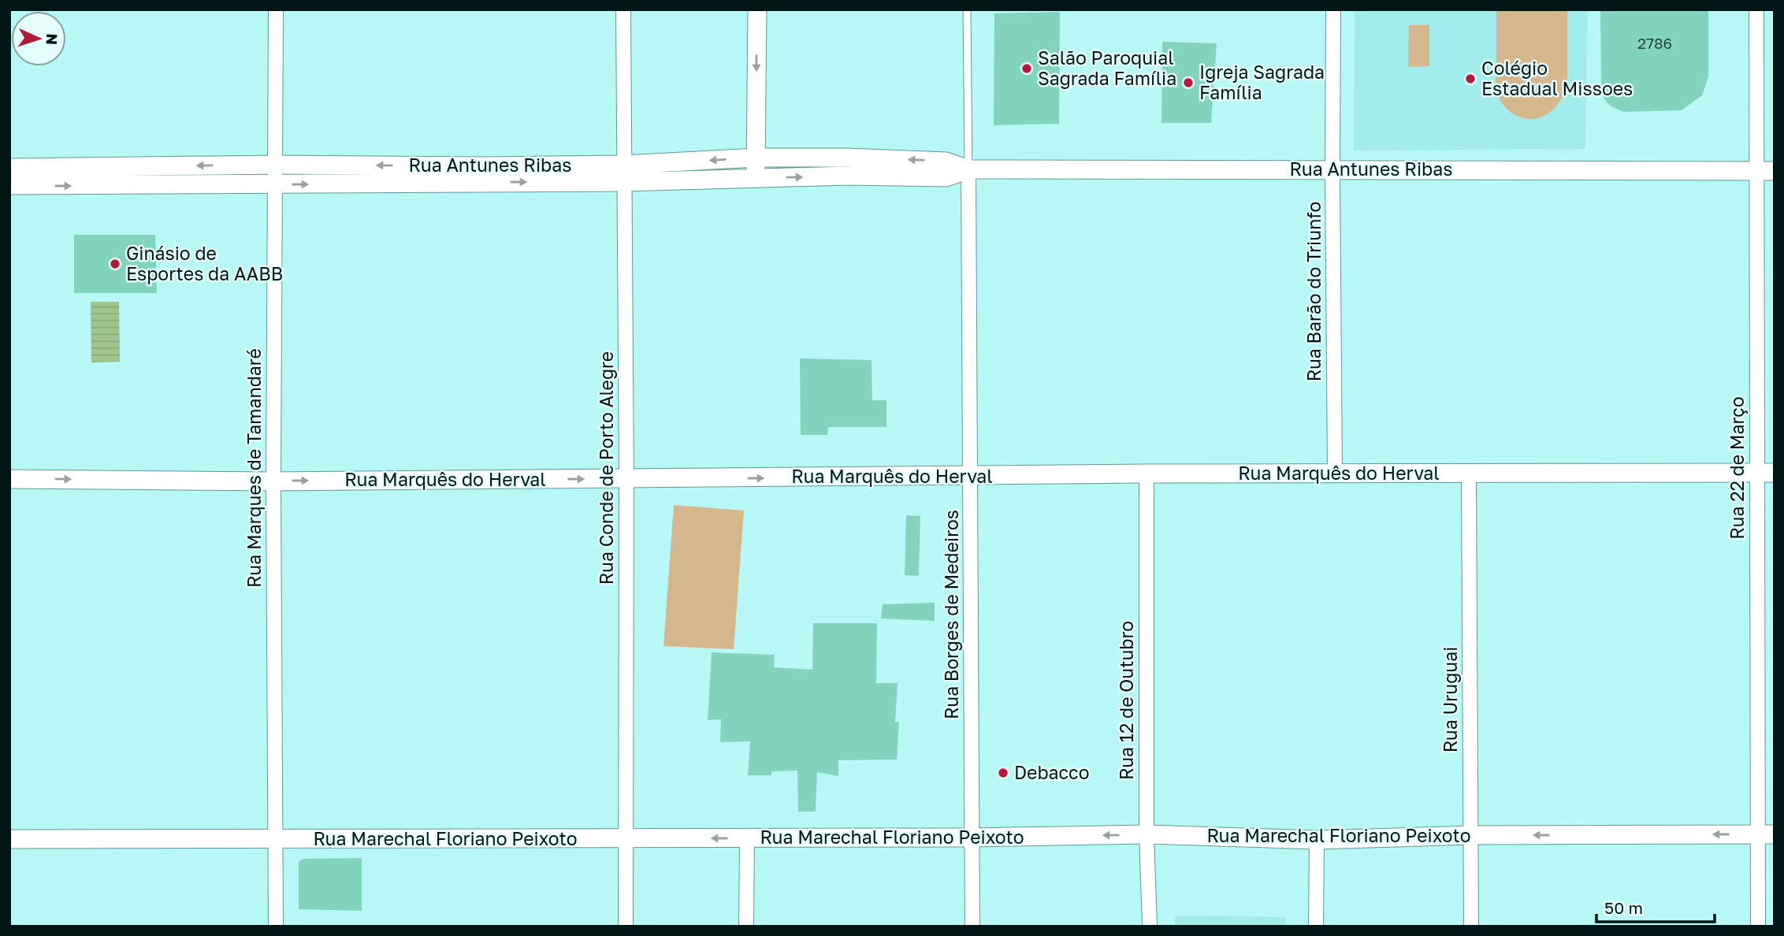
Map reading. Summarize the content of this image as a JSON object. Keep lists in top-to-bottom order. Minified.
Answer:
{"streets":{"street":["Rua Antunes Ribas","Rua Barão do Triunfo","Rua Marques de Tamandaré","Rua Conde de Porto Alegre","Rua 22 de Março","Rua Marquês do Herval","Rua Borges de Medeiros","Rua Uruguai","Rua 12 de Outubro","Rua Marechal Floriano Peixoto"]},"crossings":[["Rua Antunes Ribas","Rua Barão do Triunfo"],["Rua Antunes Ribas","Rua Marques de Tamandaré"],["Rua Antunes Ribas","Rua Conde de Porto Alegre"],["Rua Antunes Ribas","Rua 22 de Março"],["Rua Antunes Ribas","Rua Borges de Medeiros"],["Rua Barão do Triunfo","Rua Marquês do Herval"],["Rua Marques de Tamandaré","Rua Marquês do Herval"],["Rua Marques de Tamandaré","Rua Marechal Floriano Peixoto"],["Rua Conde de Porto Alegre","Rua Marquês do Herval"],["Rua Conde de Porto Alegre","Rua Marechal Floriano Peixoto"],["Rua 22 de Março","Rua Marquês do Herval"],["Rua 22 de Março","Rua Marechal Floriano Peixoto"],["Rua Marquês do Herval","Rua Borges de Medeiros"],["Rua Marquês do Herval","Rua Uruguai"],["Rua Marquês do Herval","Rua 12 de Outubro"],["Rua Borges de Medeiros","Rua Marechal Floriano Peixoto"],["Rua Uruguai","Rua Marechal Floriano Peixoto"],["Rua 12 de Outubro","Rua Marechal Floriano Peixoto"]],"one_way":["Rua Marquês do Herval"],"places":["Salão Paroquial Sagrada Família","Colégio Estadual Missoes","Igreja Sagrada Família","Ginásio de Esportes da AABB","Debacco"],"house_numbers":["2786"],"scale_bar":"50 m","north":"right"}
